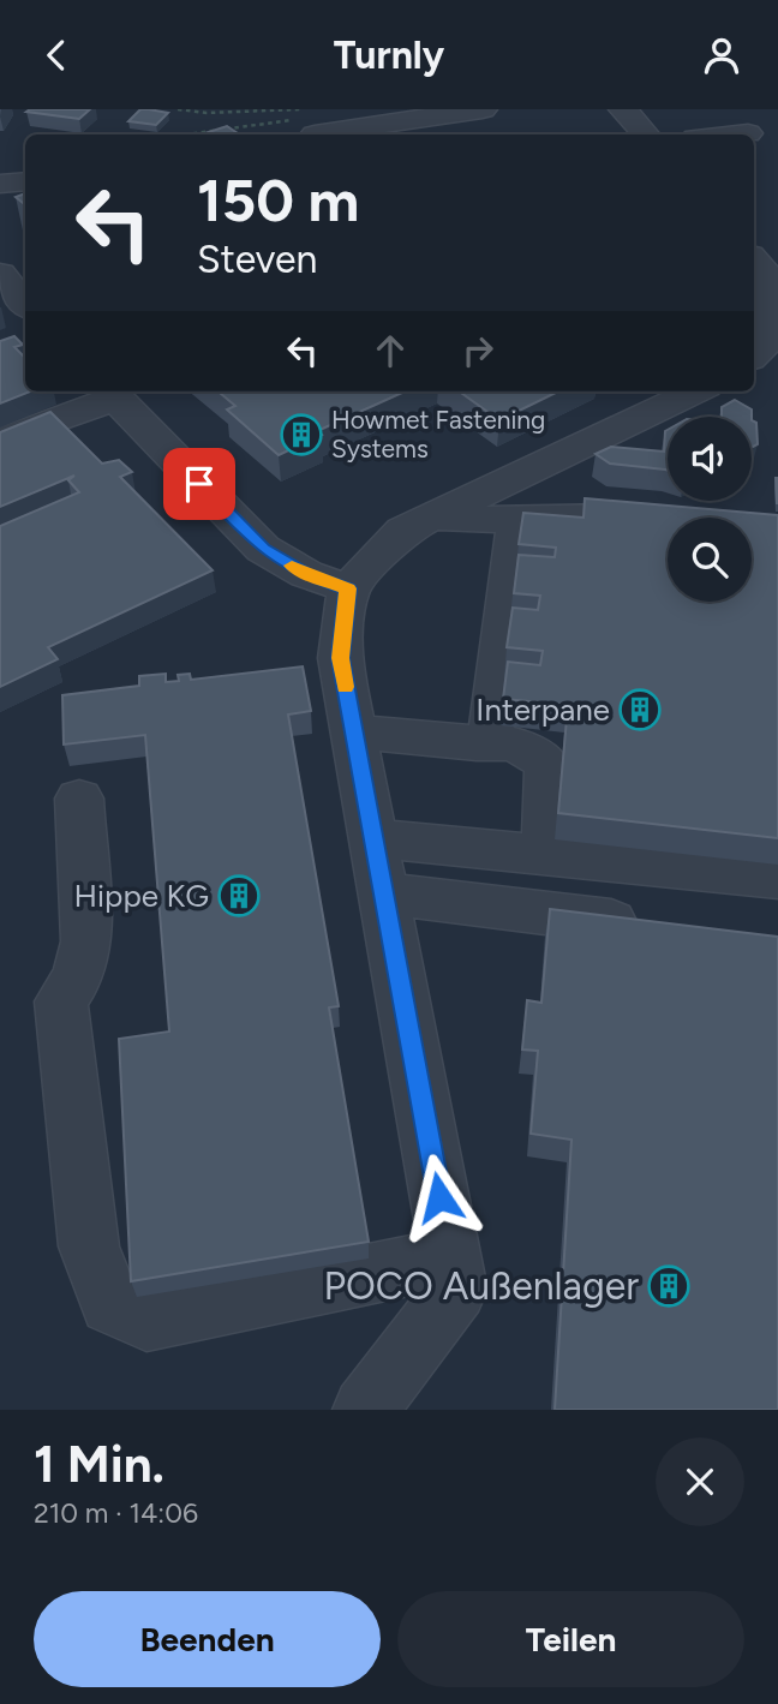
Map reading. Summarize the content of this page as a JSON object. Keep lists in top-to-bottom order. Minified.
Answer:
{"places":{"building":["Howmet Fastening Systems","Interpane","Hippe KG","POCO Außenlager"]},"page":{"header":"Turnly","turn":["150 m","Steven"],"heading":["1 Min.","210 m · 14:06"],"buttons":["Beenden","Teilen"]}}
